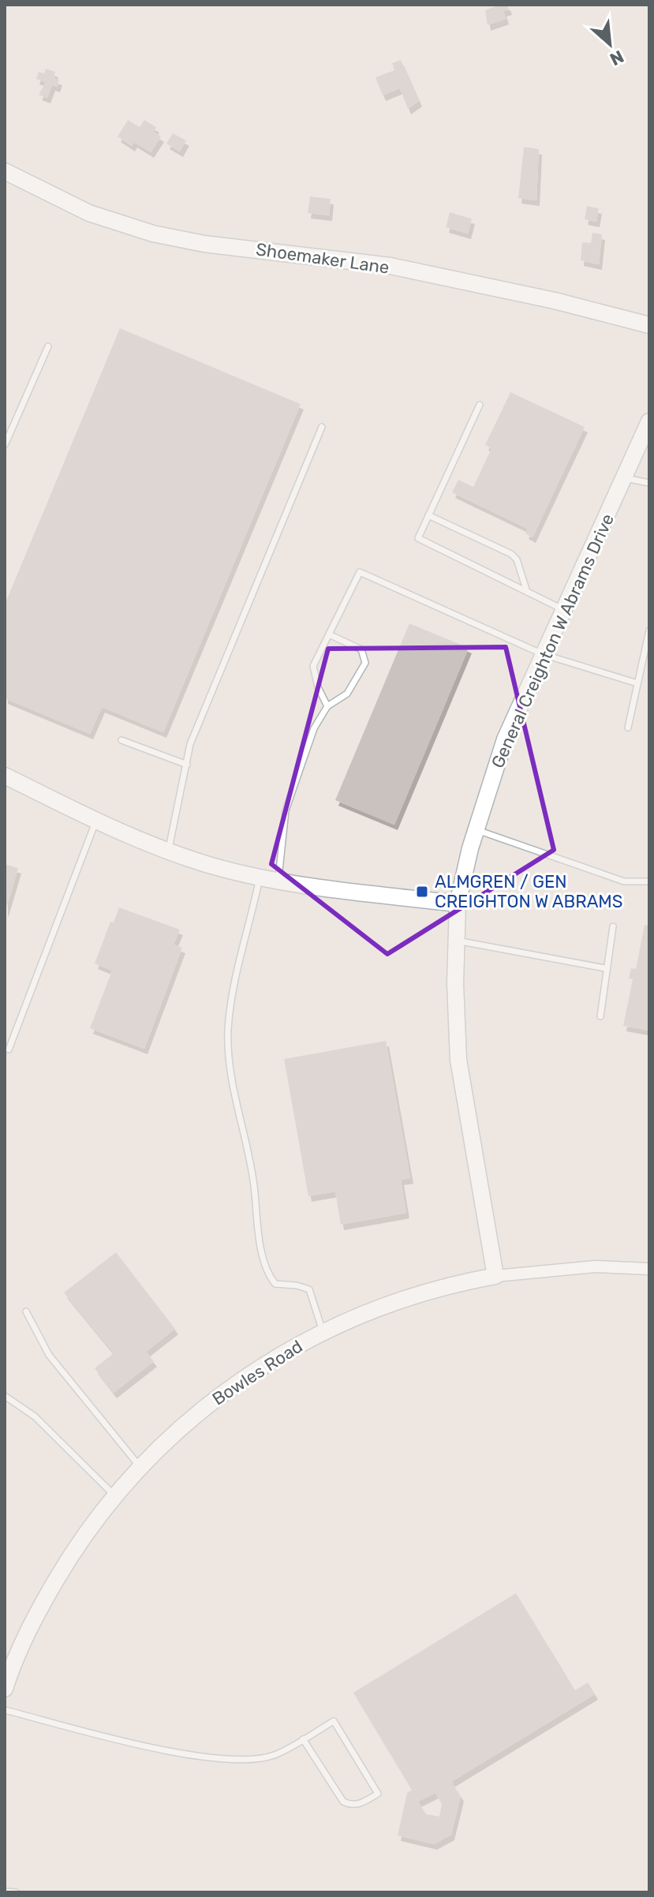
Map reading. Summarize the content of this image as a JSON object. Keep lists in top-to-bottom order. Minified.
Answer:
{"streets":{"street":["Shoemaker Lane","General Creighton W Abrams Drive","Bowles Road"]},"crossings":[["General Creighton W Abrams Drive","Bowles Road"]],"places":{"transit":["ALMGREN / GEN CREIGHTON W ABRAMS"]},"north":"bottom right"}
